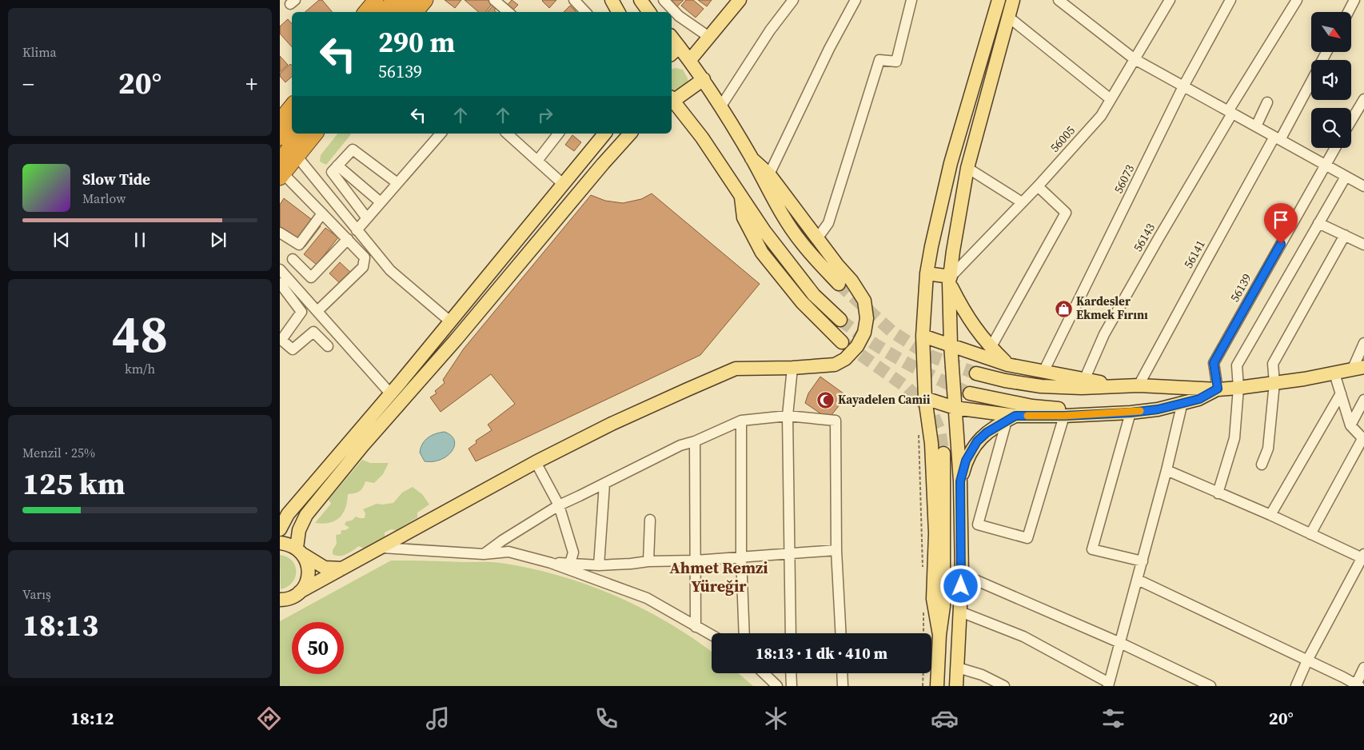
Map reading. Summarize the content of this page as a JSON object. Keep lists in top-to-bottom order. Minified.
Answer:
{"streets":{"street":["56005","56073","56143","56141","56139"]},"districts":["Ahmet Remzi Yüreğir"],"places":{"shop":["Kardesler Ekmek Fırını"],"mosque":["Kayadelen Camii"]},"north":"bottom right","page":{"tile":["Klima",["48","km/h"],["Menzil · 25%","125 km"],["Varış","18:13"]],"turn":["290 m","56139"],"heat":["−","20°","+"],"song":["Slow Tide","Marlow"],"limit":"50","trip":"18:13 · 1 dk · 410 m","tabs":["18:12","20°"]}}
